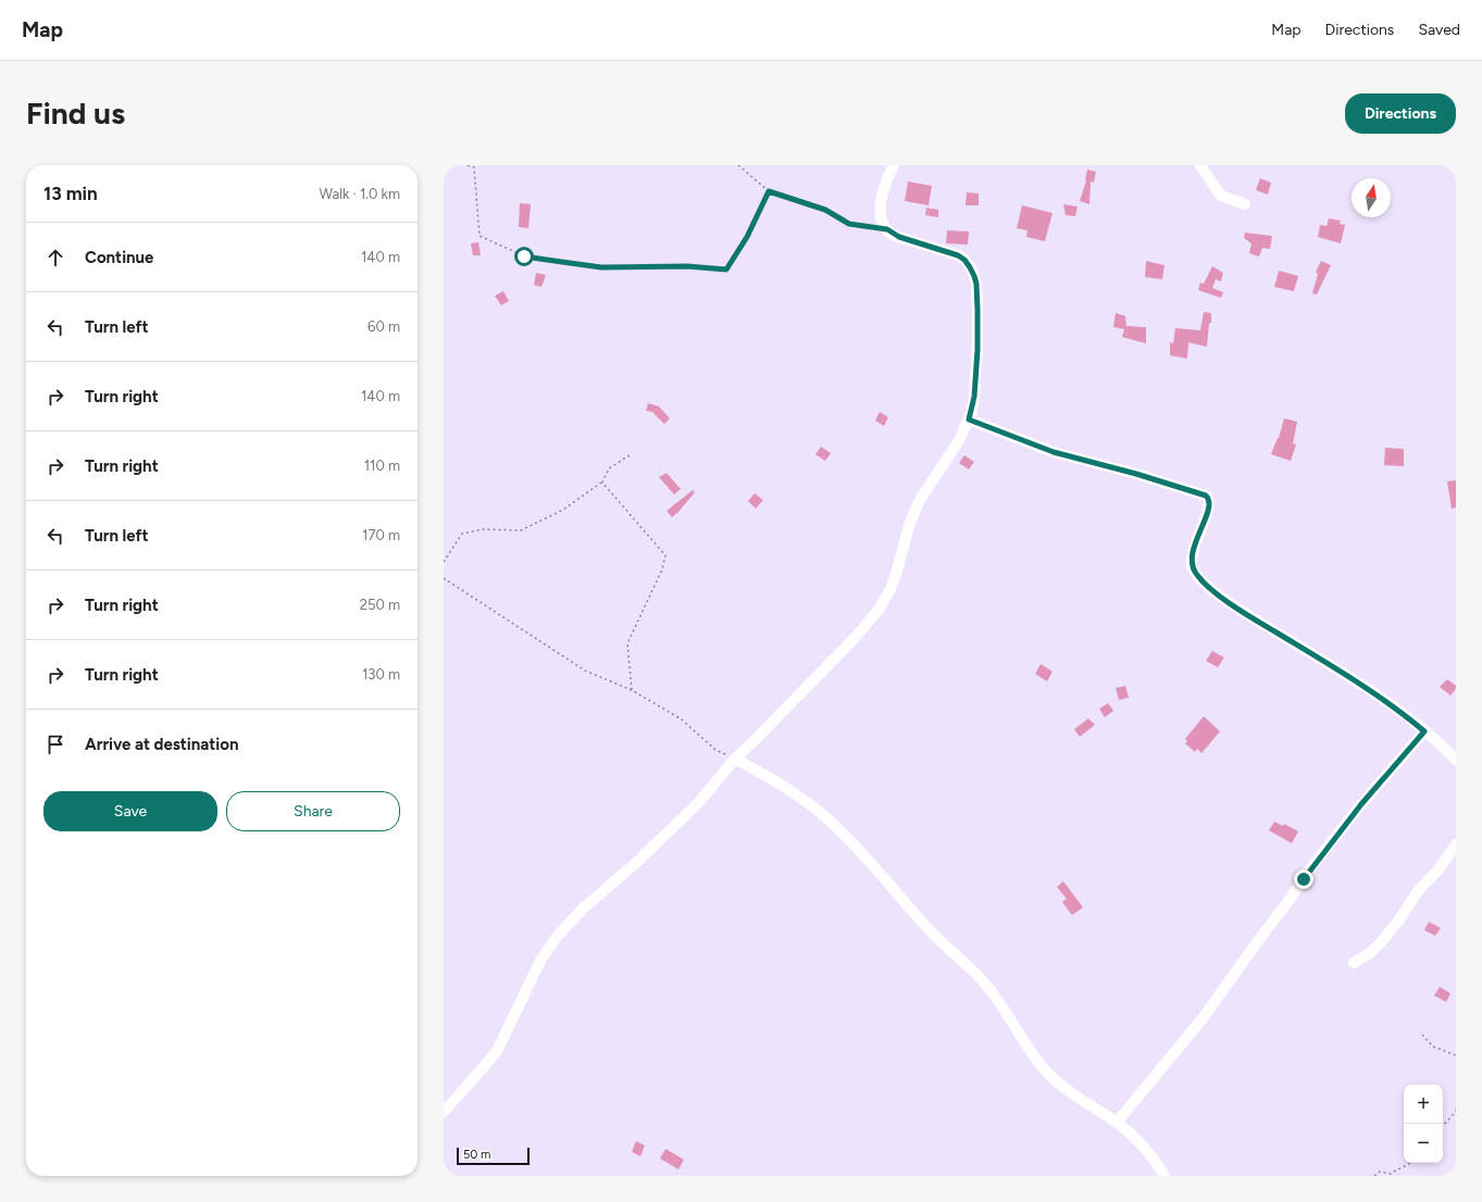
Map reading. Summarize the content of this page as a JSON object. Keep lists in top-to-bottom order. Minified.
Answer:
{"scale_bar":"50 m","north":"top","page":{"header":"Map","nav":["Map","Directions","Saved"],"buttons":["Directions",["Save","Share"]],"title":"Find us","heading":["13 min","Walk · 1.0 km"],"list":[["Continue","140 m"],["Turn left","60 m"],["Turn right","140 m"],["Turn right","110 m"],["Turn left","170 m"],["Turn right","250 m"],["Turn right","130 m"],"Arrive at destination"],"map_buttons":["+","−"],"scale":"50 m"}}
